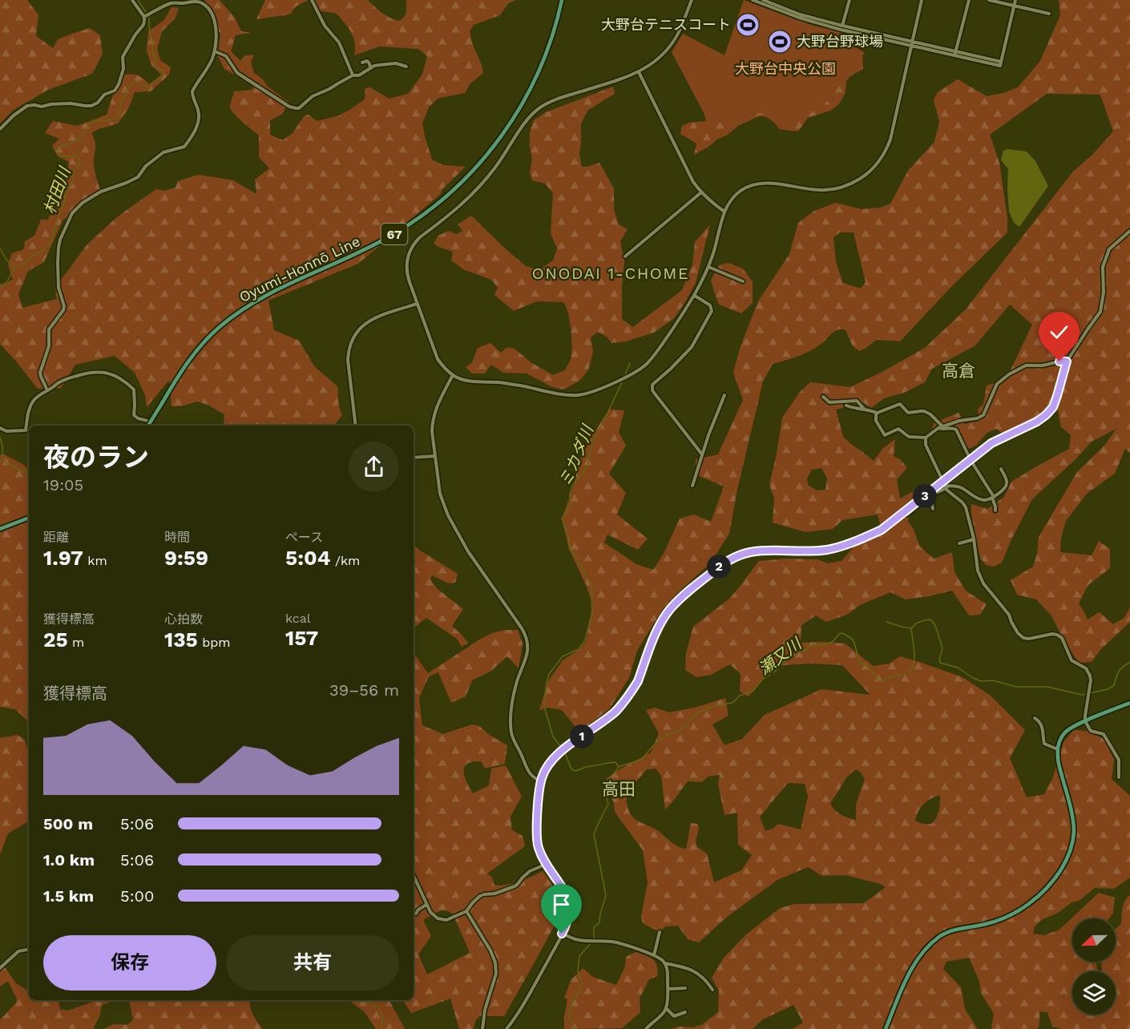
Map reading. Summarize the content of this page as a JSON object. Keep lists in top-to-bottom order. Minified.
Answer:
{"streets":{"main road":["67","Oyumi-Honnō Line"]},"districts":["ONODAI 1-CHOME","高倉","高田"],"water":["村田川","ミカダ川","瀬又川"],"parks":["大野台中央公園"],"places":{"sports":["大野台テニスコート","大野台野球場"]},"north":"left","page":{"heading":["夜のラン","19:05"],"pins":["3","2","1"],"stats":[["距離","1.97 km"],["時間","9:59"],["ペース","5:04 /km"],["獲得標高","25 m"],["心拍数","135 bpm"],["kcal","157"]],"chart":["獲得標高","39–56 m"],"list":[{"name":"500 m","note":"5:06"},{"name":"1.0 km","note":"5:06"},{"name":"1.5 km","note":"5:00"}],"buttons":["保存","共有"]}}
